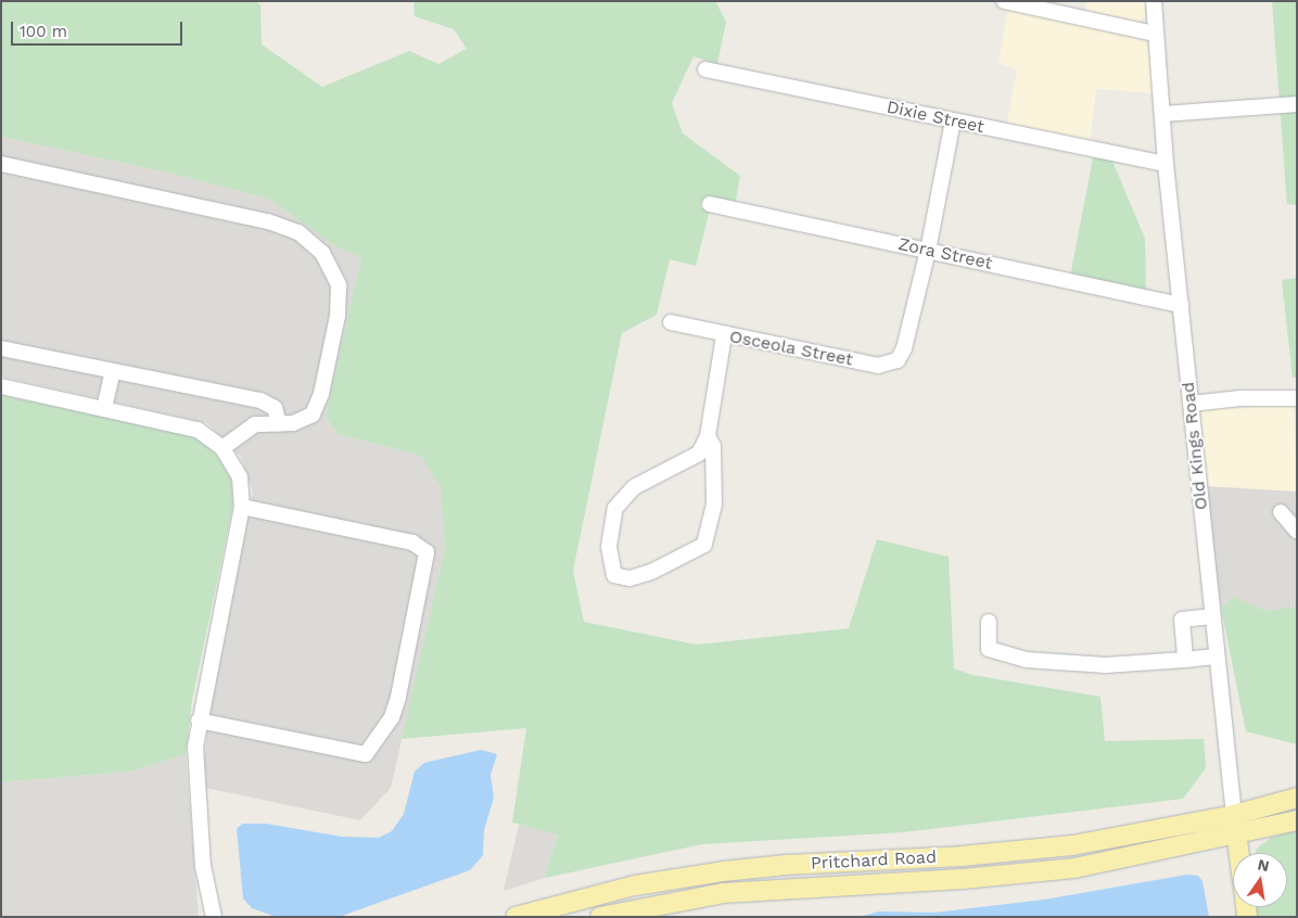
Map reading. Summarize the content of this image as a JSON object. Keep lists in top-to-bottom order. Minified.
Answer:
{"streets":{"main road":["Old Kings Road","Pritchard Road"],"street":["Dixie Street","Zora Street","Osceola Street"]},"crossings":[["Dixie Street","Old Kings Road"],["Zora Street","Osceola Street"],["Zora Street","Old Kings Road"],["Old Kings Road","Pritchard Road"]],"scale_bar":"100 m","north":"top"}
